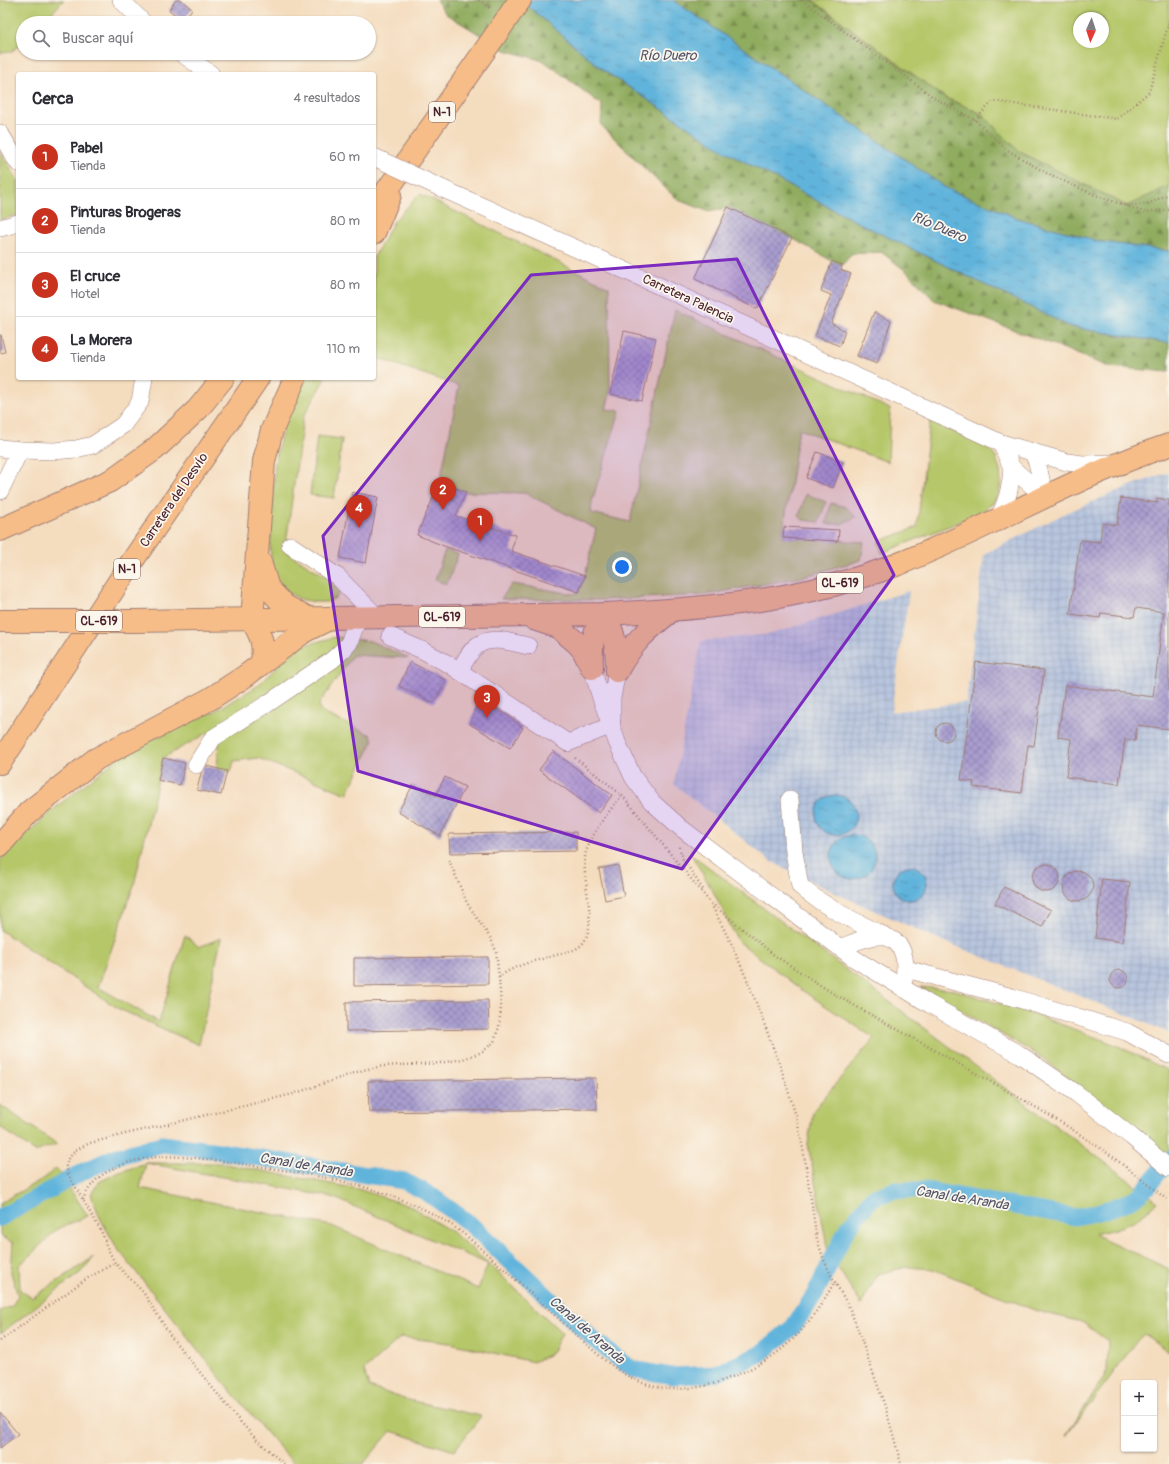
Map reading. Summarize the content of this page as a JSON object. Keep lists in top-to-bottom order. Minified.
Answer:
{"streets":{"main road":["N-1","Carretera del Desvío","CL-619"],"street":["Carretera Palencia"]},"crossings":[["Carretera Palencia","CL-619"]],"water":["Río Duero","Canal de Aranda"],"north":"bottom","page":{"search":"Buscar aquí","heading":["Cerca","4 resultados"],"list":[{"mark":"1","name":"Pabel","note":"Tienda","value":"60 m"},{"mark":"2","name":"Pinturas Brogeras","note":"Tienda","value":"80 m"},{"mark":"3","name":"El cruce","note":"Hotel","value":"80 m"},{"mark":"4","name":"La Morera","note":"Tienda","value":"110 m"}],"pins":["2","4","1","3"],"map_buttons":["+","−"]}}
